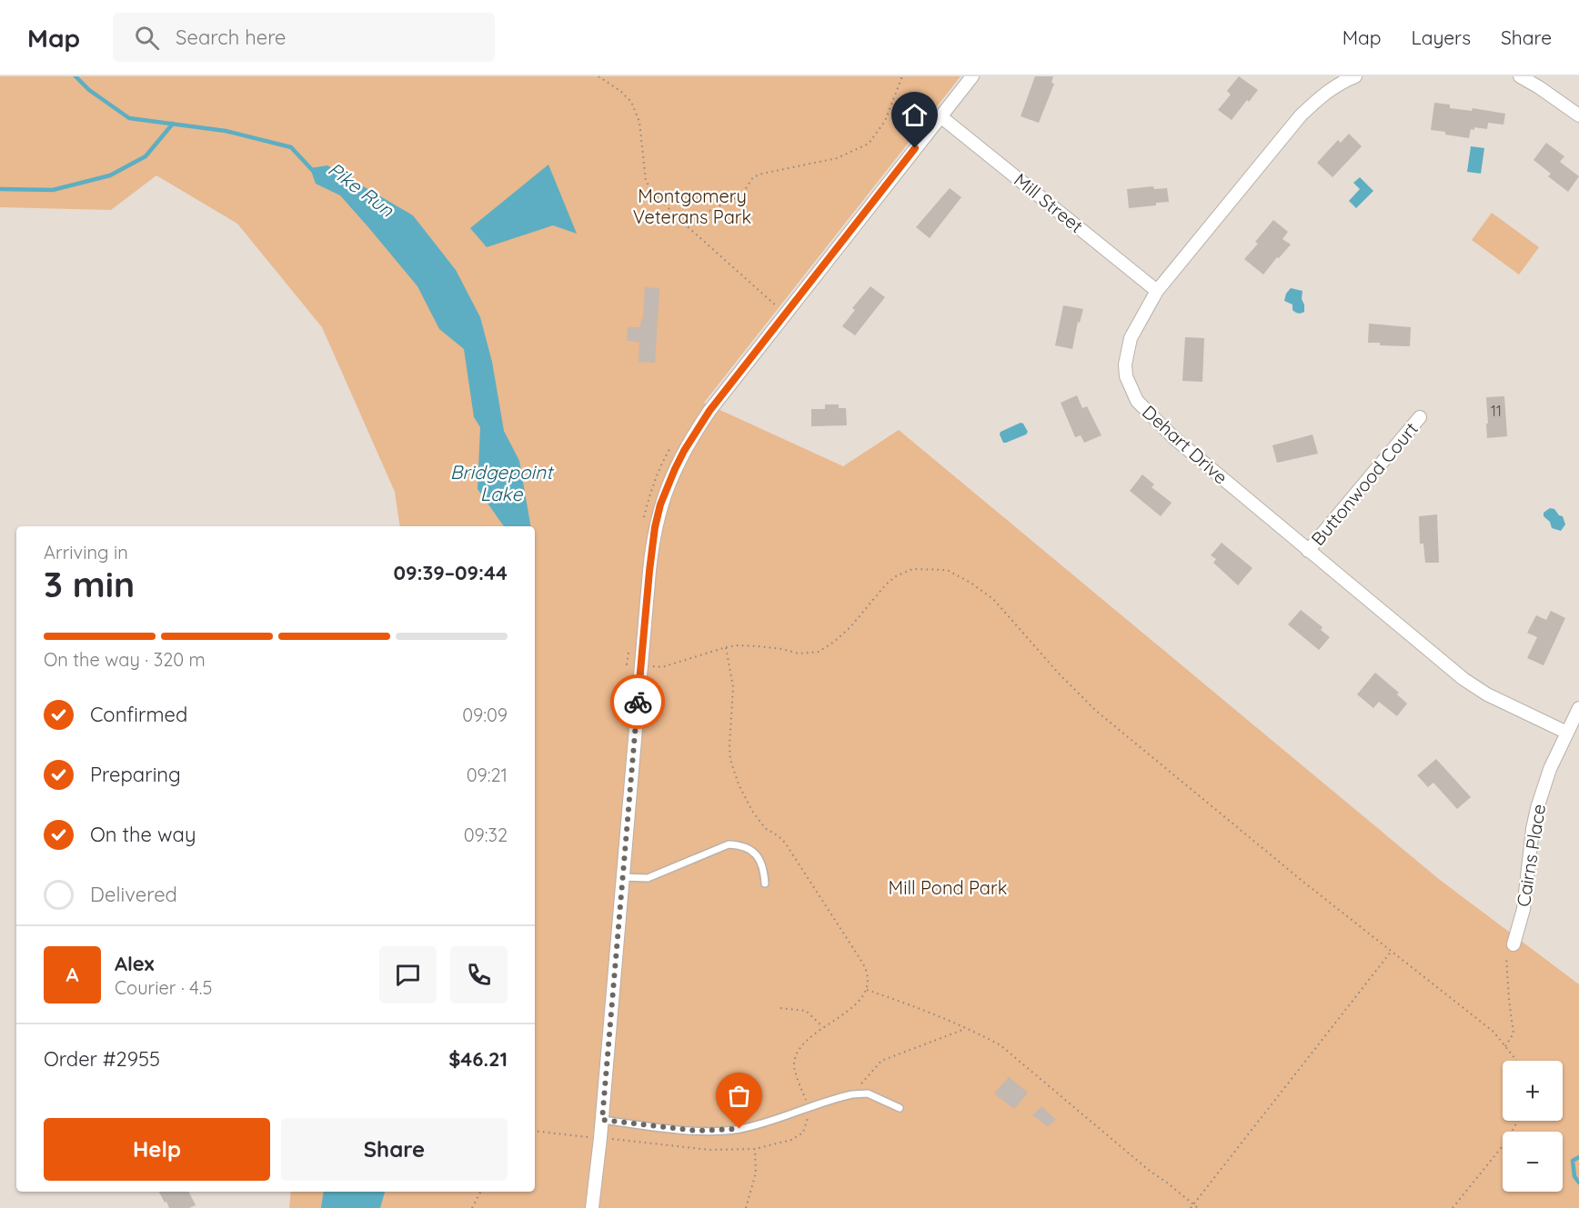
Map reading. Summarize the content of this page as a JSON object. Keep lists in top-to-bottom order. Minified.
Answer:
{"streets":{"street":["Mill Street","Dehart Drive","Buttonwood Court","Cairns Place"]},"crossings":[["Mill Street","Dehart Drive"],["Dehart Drive","Buttonwood Court"],["Dehart Drive","Cairns Place"]],"water":["Pike Run","Bridgepoint Lake"],"parks":["Montgomery Veterans Park","Mill Pond Park"],"house_numbers":["11"],"page":{"header":"Map","search":"Search here","nav":["Map","Layers","Share"],"heading":["3 min","Arriving in","09:39–09:44"],"panel":["Alex","Courier · 4.5","Order #2955","$46.21"],"bar":"On the way · 320 m","list":[["Confirmed","09:09"],["Preparing","09:21"],["On the way","09:32"],"Delivered"],"round":"A","map_buttons":["+","−"],"buttons":["Help","Share"]}}
